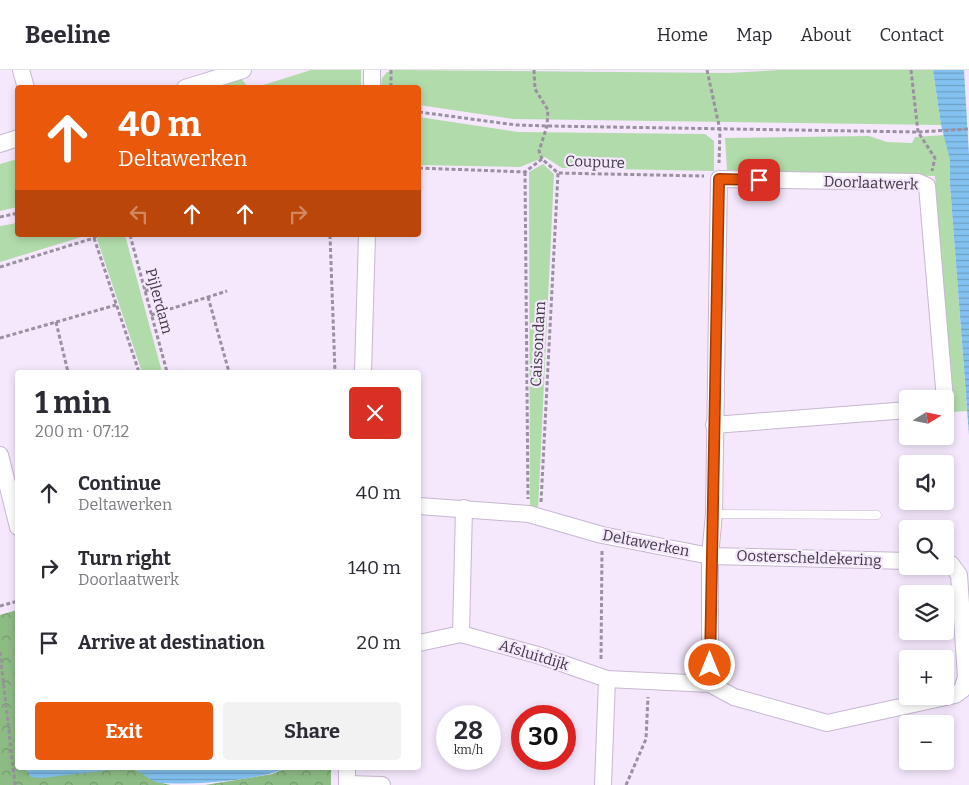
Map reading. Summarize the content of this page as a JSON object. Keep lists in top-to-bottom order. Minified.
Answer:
{"streets":{"street":["Doorlaatwerk","Deltawerken","Oosterscheldekering","Afsluitdijk"],"path":["Coupure","Pijlerdam","Caissondam"]},"crossings":[["Coupure","Doorlaatwerk"],["Coupure","Caissondam"],["Coupure","Deltawerken"],["Doorlaatwerk","Deltawerken"],["Caissondam","Deltawerken"],["Deltawerken","Oosterscheldekering"]],"north":"right","page":{"header":"Beeline","nav":["Home","Map","About","Contact"],"turn":["40 m","Deltawerken"],"heading":["1 min","200 m · 07:12"],"map_buttons":["+","−"],"list":[{"name":"Continue","note":"Deltawerken","value":"40 m"},{"name":"Turn right","note":"Doorlaatwerk","value":"140 m"},{"name":"Arrive at destination","value":"20 m"}],"buttons":["Exit","Share"],"speed":"28 km/h","limit":"30"}}
